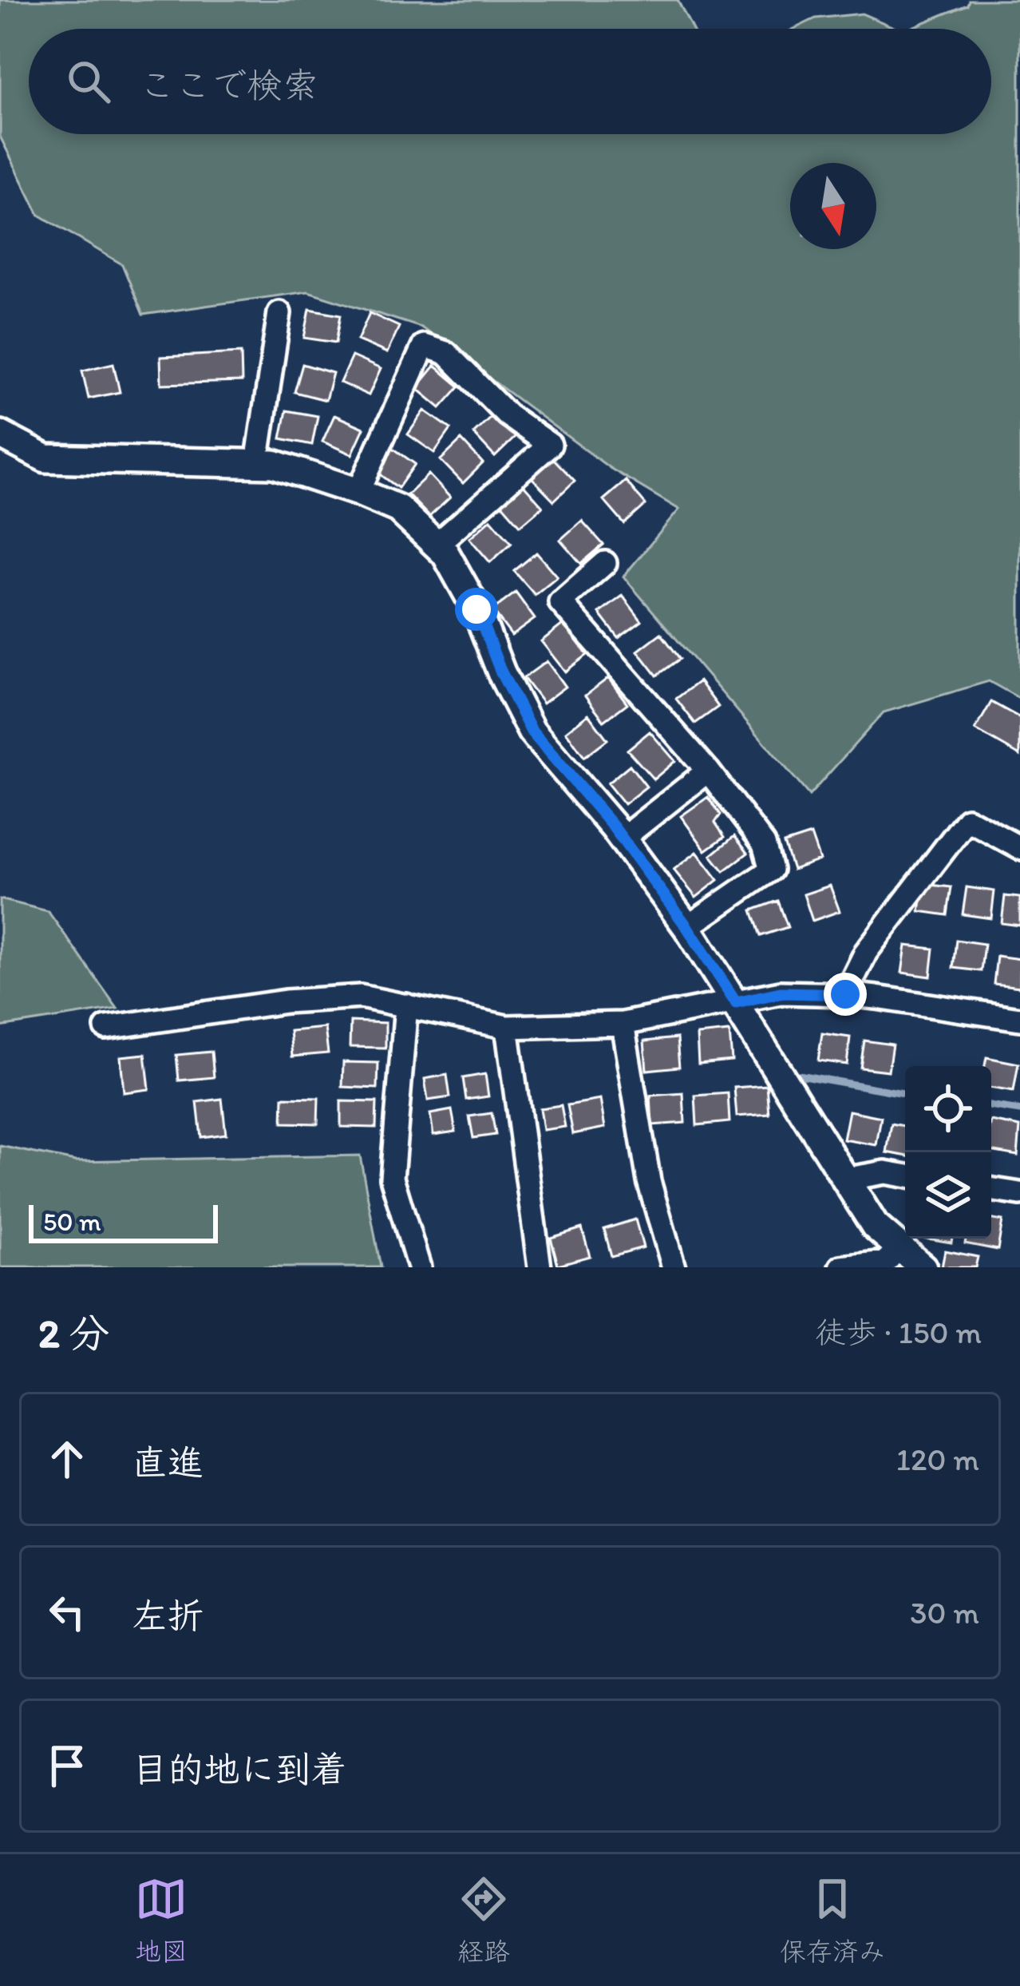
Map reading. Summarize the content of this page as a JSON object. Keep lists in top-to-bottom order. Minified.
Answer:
{"scale_bar":"50 m","north":"bottom","page":{"search":"ここで検索","scale":"50 m","heading":["2 分","徒歩 · 150 m"],"list":[["直進","120 m"],["左折","30 m"],"目的地に到着"],"nav":["地図","経路","保存済み"]}}
